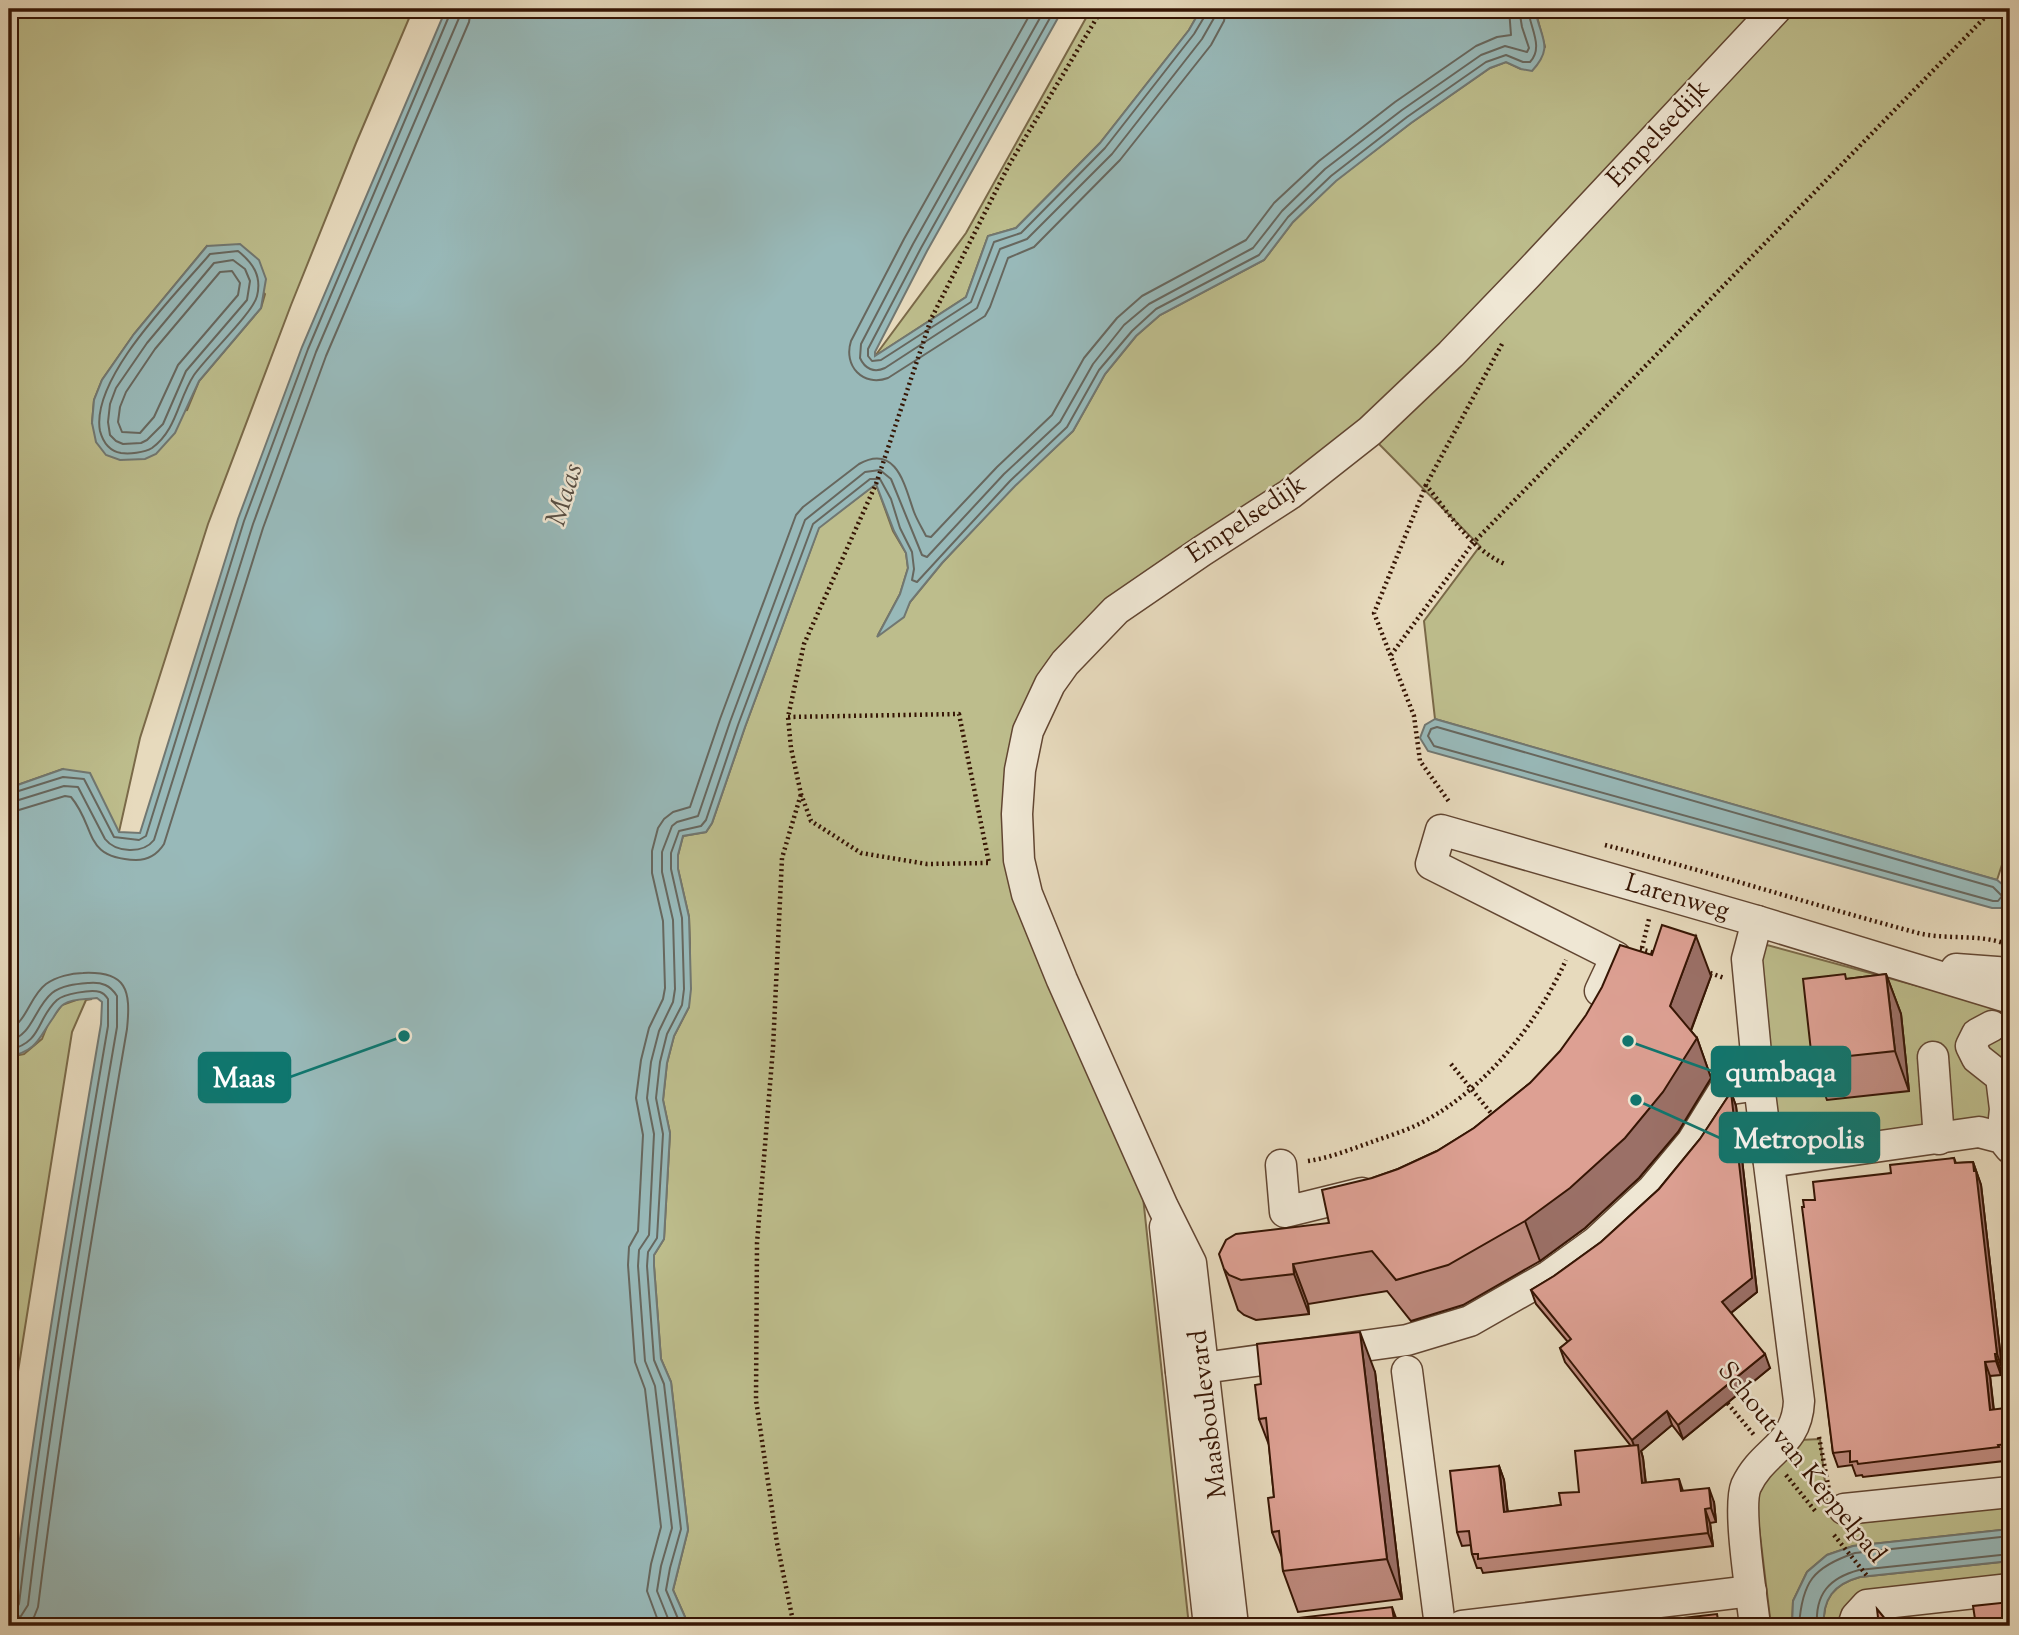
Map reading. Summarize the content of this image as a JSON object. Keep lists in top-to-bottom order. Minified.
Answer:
{"streets":{"street":["Empelsedijk","Larenweg","Maasboulevard"],"path":["Schout van Keppelpad"]},"crossings":[["Empelsedijk","Maasboulevard"]],"water":["Maas"],"places":["Maas","qumbaqa","Metropolis"]}
